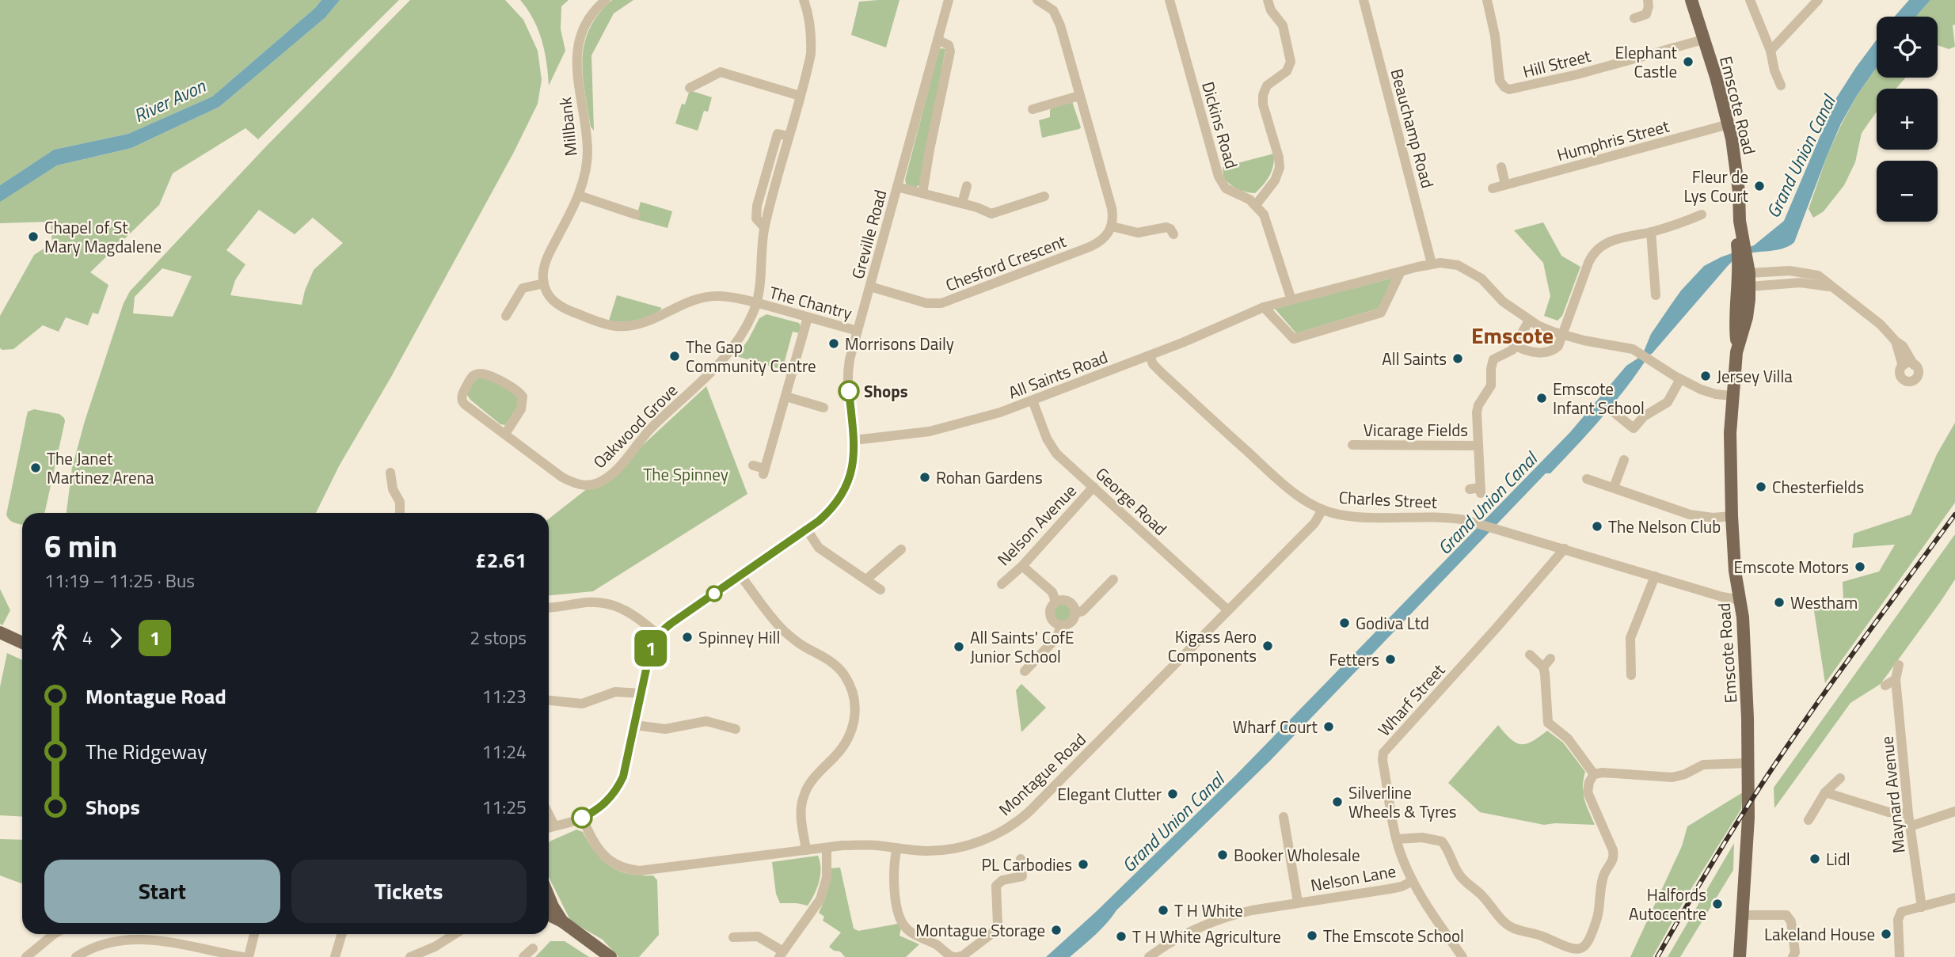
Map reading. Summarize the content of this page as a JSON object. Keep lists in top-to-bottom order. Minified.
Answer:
{"streets":{"main road":["Emscote Road"],"street":["Hill Street","Dickins Road","Millbank","Beauchamp Road","Humphris Street","Greville Road","Chesford Crescent","The Chantry","All Saints Road","Oakwood Grove","Vicarage Fields","Charles Street","George Road","Nelson Avenue","Wharf Street","Montague Road","Maynard Avenue","Nelson Lane"]},"crossings":[["Hill Street","Emscote Road"],["Emscote Road","Humphris Street"],["Emscote Road","All Saints Road"],["Emscote Road","Charles Street"],["Dickins Road","All Saints Road"],["Beauchamp Road","All Saints Road"],["Greville Road","Chesford Crescent"],["Greville Road","The Chantry"],["Greville Road","All Saints Road"],["The Chantry","Oakwood Grove"],["All Saints Road","Vicarage Fields"],["All Saints Road","Charles Street"],["All Saints Road","George Road"],["Charles Street","Wharf Street"],["Charles Street","Montague Road"],["George Road","Nelson Avenue"],["George Road","Montague Road"],["Wharf Street","Nelson Lane"]],"districts":["Emscote"],"water":["River Avon","Grand Union Canal"],"parks":["The Spinney"],"places":["Elephant Castle","Fleur de Lys Court","Chapel of St Mary Magdalene","Morrisons Daily","The Gap Community Centre","All Saints","Jersey Villa","Shops","Emscote Infant School","The Janet Martinez Arena","Rohan Gardens","Chesterfields","The Nelson Club","Emscote Motors","Westham","Godiva Ltd","Spinney Hill","Kigass Aero Components","All Saints' CofE Junior School","Fetters","Wharf Court","Elegant Clutter","Silverline Wheels & Tyres","Booker Wholesale","Lidl","PL Carbodies","Halfords Autocentre","T H White","Montague Storage","Lakeland House","The Emscote School","T H White Agriculture"],"lines":["bus line 1"],"page":{"on_map":"1","map_buttons":["+","−"],"heading":["6 min","11:19 – 11:25 · Bus","£2.61"],"legs":["4","1","2 stops"],"list":[{"name":"Montague Road","value":"11:23"},{"name":"The Ridgeway","value":"11:24"},{"name":"Shops","value":"11:25"}],"buttons":["Start","Tickets"]}}
